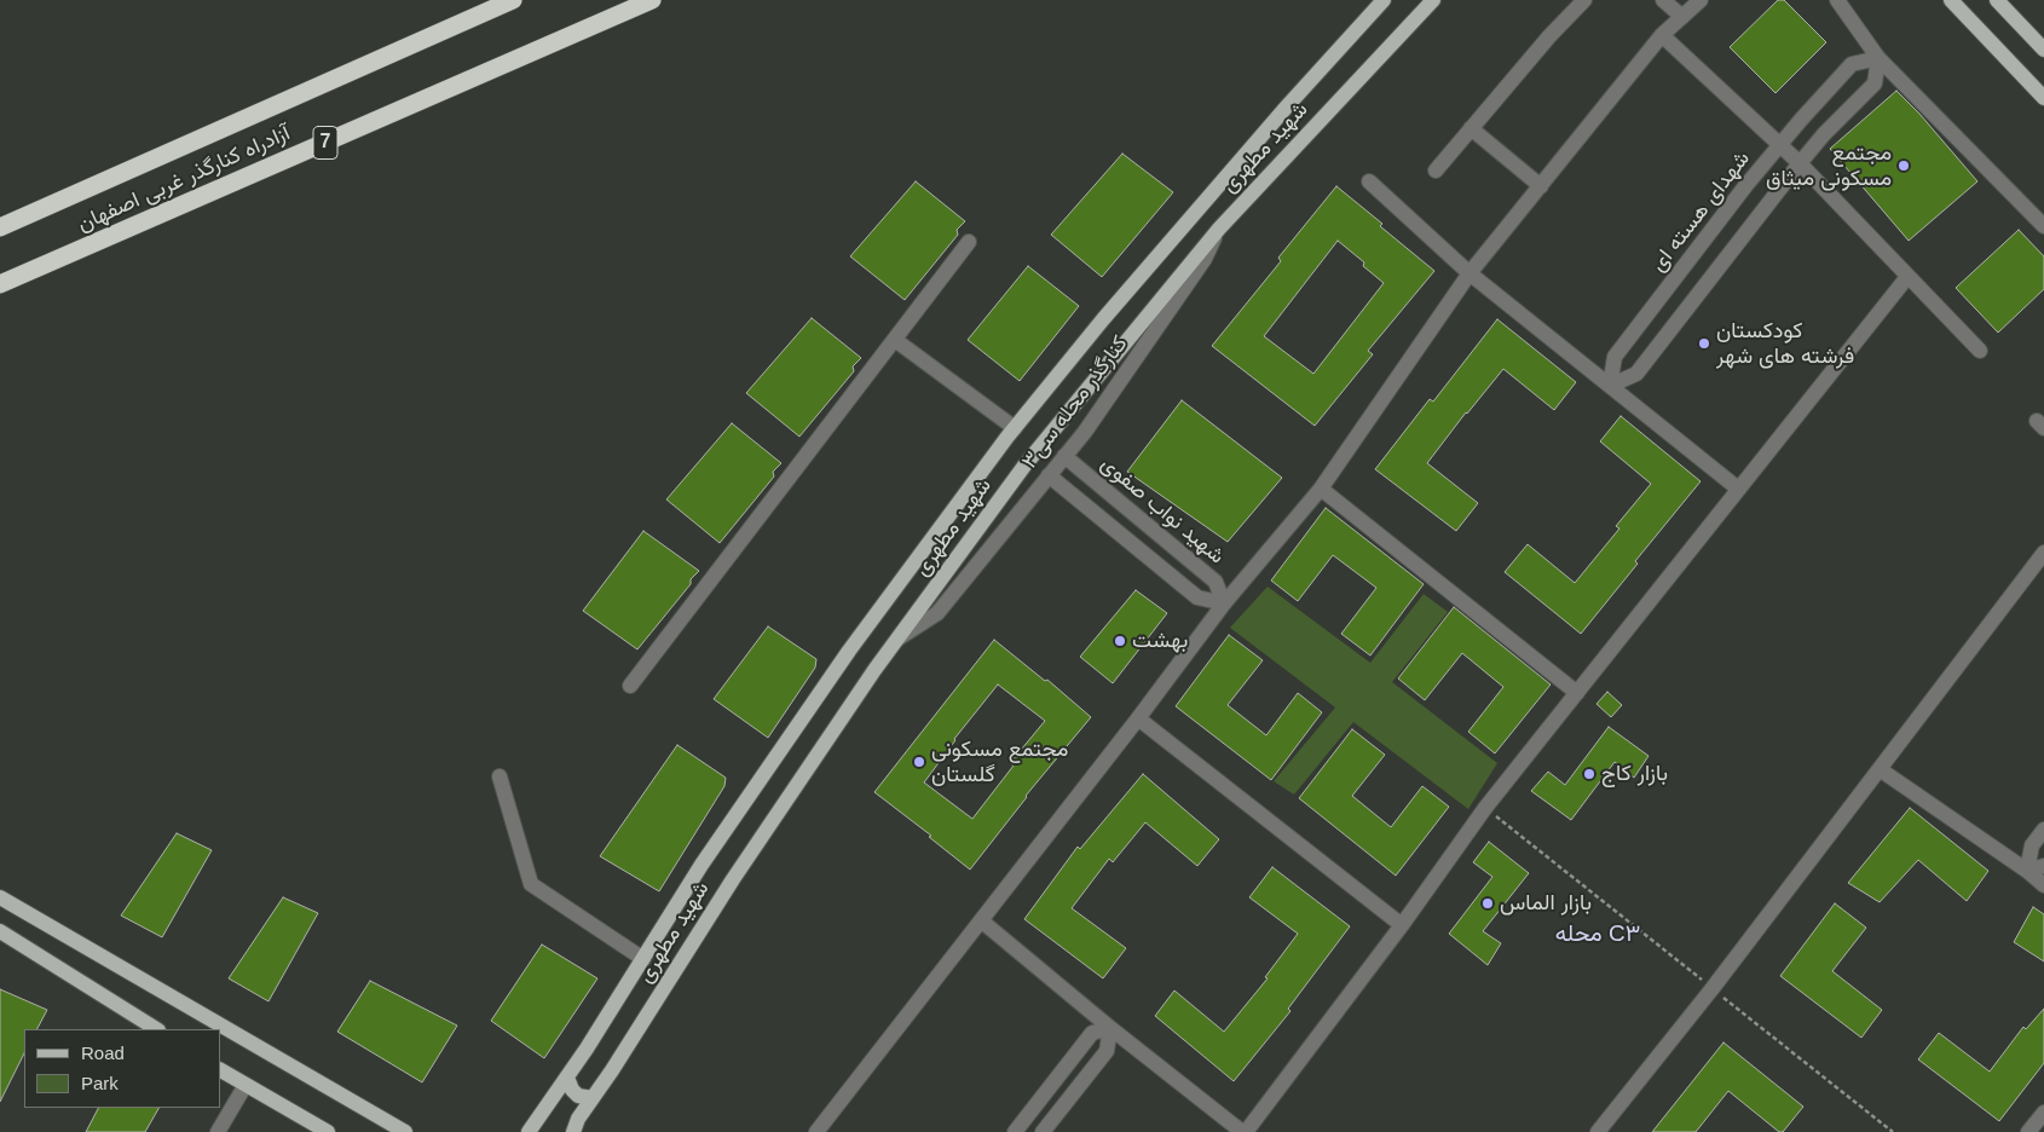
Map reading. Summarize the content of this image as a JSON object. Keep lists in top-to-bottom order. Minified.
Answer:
{"streets":{"highway":["7","آزادراه کنارگذر غربی اصفهان"],"main road":["شهید مطهری"],"street":["شهدای هسته ای","کنارگذر محله سی۳","شهید نواب صفوی"]},"crossings":[["شهید مطهری","کنارگذر محله سی۳"],["کنارگذر محله سی۳","شهید نواب صفوی"]],"districts":["محله C۳"],"places":["مجتمع مسکونی میثاق","کودکستان فرشته های شهر","بهشت","مجتمع مسکونی گلستان","بازار کاج","بازار الماس"],"legend":["Road","Park"]}
